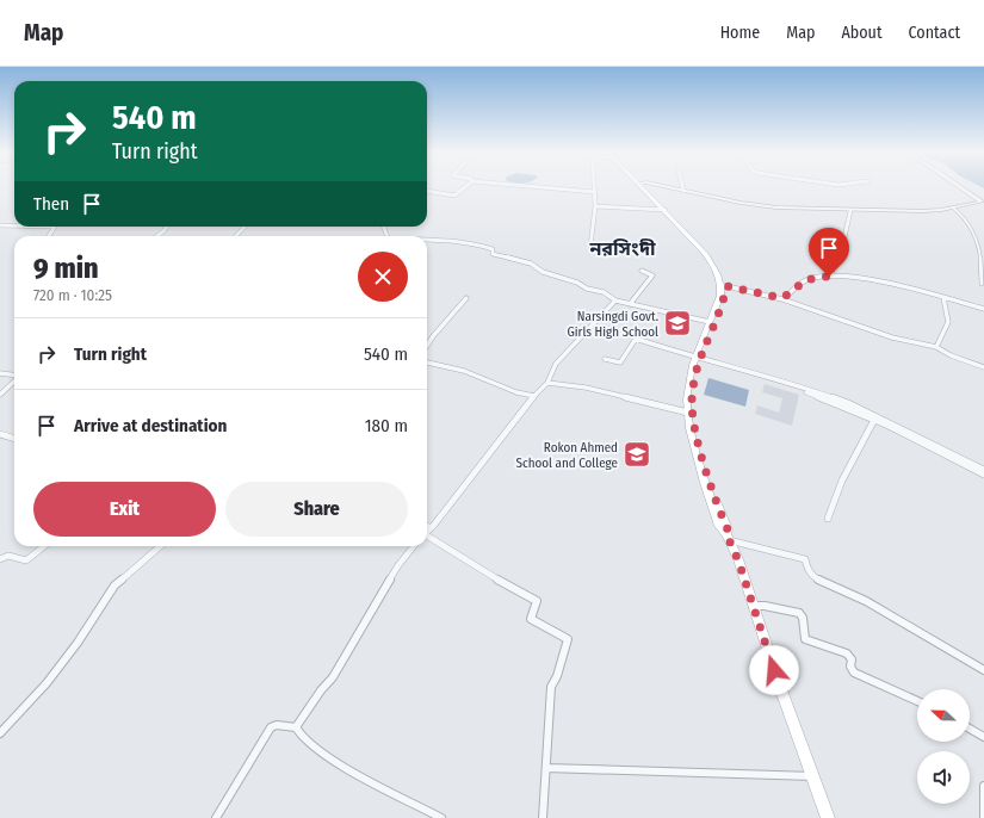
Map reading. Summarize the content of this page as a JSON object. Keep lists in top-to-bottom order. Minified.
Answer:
{"districts":["নরসিংদী"],"places":{"school or university":["Narsingdi Govt. Girls High School","Rokon Ahmed School and College"]},"north":"left","page":{"header":"Map","nav":["Home","Map","About","Contact"],"turn":["540 m","Turn right"],"then":"Then","heading":["9 min","720 m · 10:25"],"list":[{"name":"Turn right","value":"540 m"},{"name":"Arrive at destination","value":"180 m"}],"buttons":["Exit","Share"]}}
